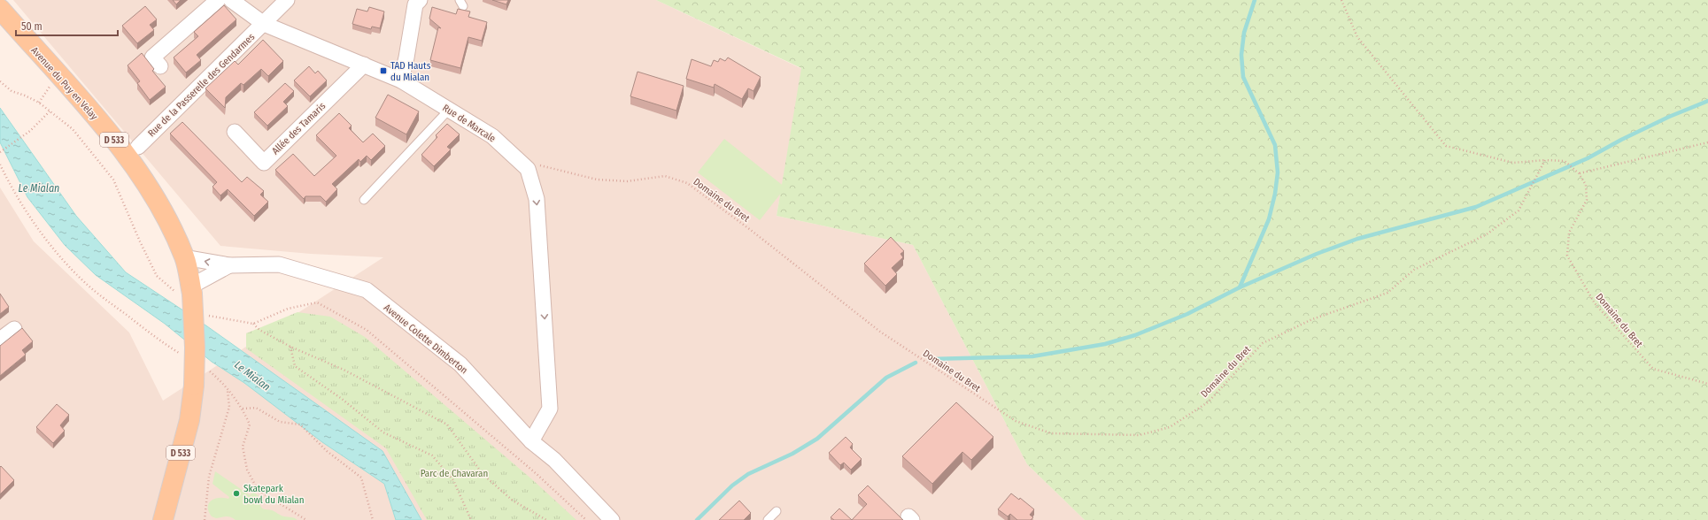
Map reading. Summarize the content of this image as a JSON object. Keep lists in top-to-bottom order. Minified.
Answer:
{"streets":{"main road":["Avenue du Puy en Velay","D 533"],"street":["Rue de la Passerelle des Gendarmes","Rue de Marcale","Allée des Tamaris","Avenue Colette Dimberton"],"path":["Domaine du Bret"]},"crossings":[["Avenue du Puy en Velay","Avenue Colette Dimberton"],["Rue de la Passerelle des Gendarmes","Rue de Marcale"],["Rue de Marcale","Allée des Tamaris"],["Rue de Marcale","Domaine du Bret"]],"water":["Le Mialan"],"parks":["Parc de Chavaran"],"places":{"transit":["TAD Hauts du Mialan"],"other":["Skatepark bowl du Mialan"]},"scale_bar":"50 m"}
